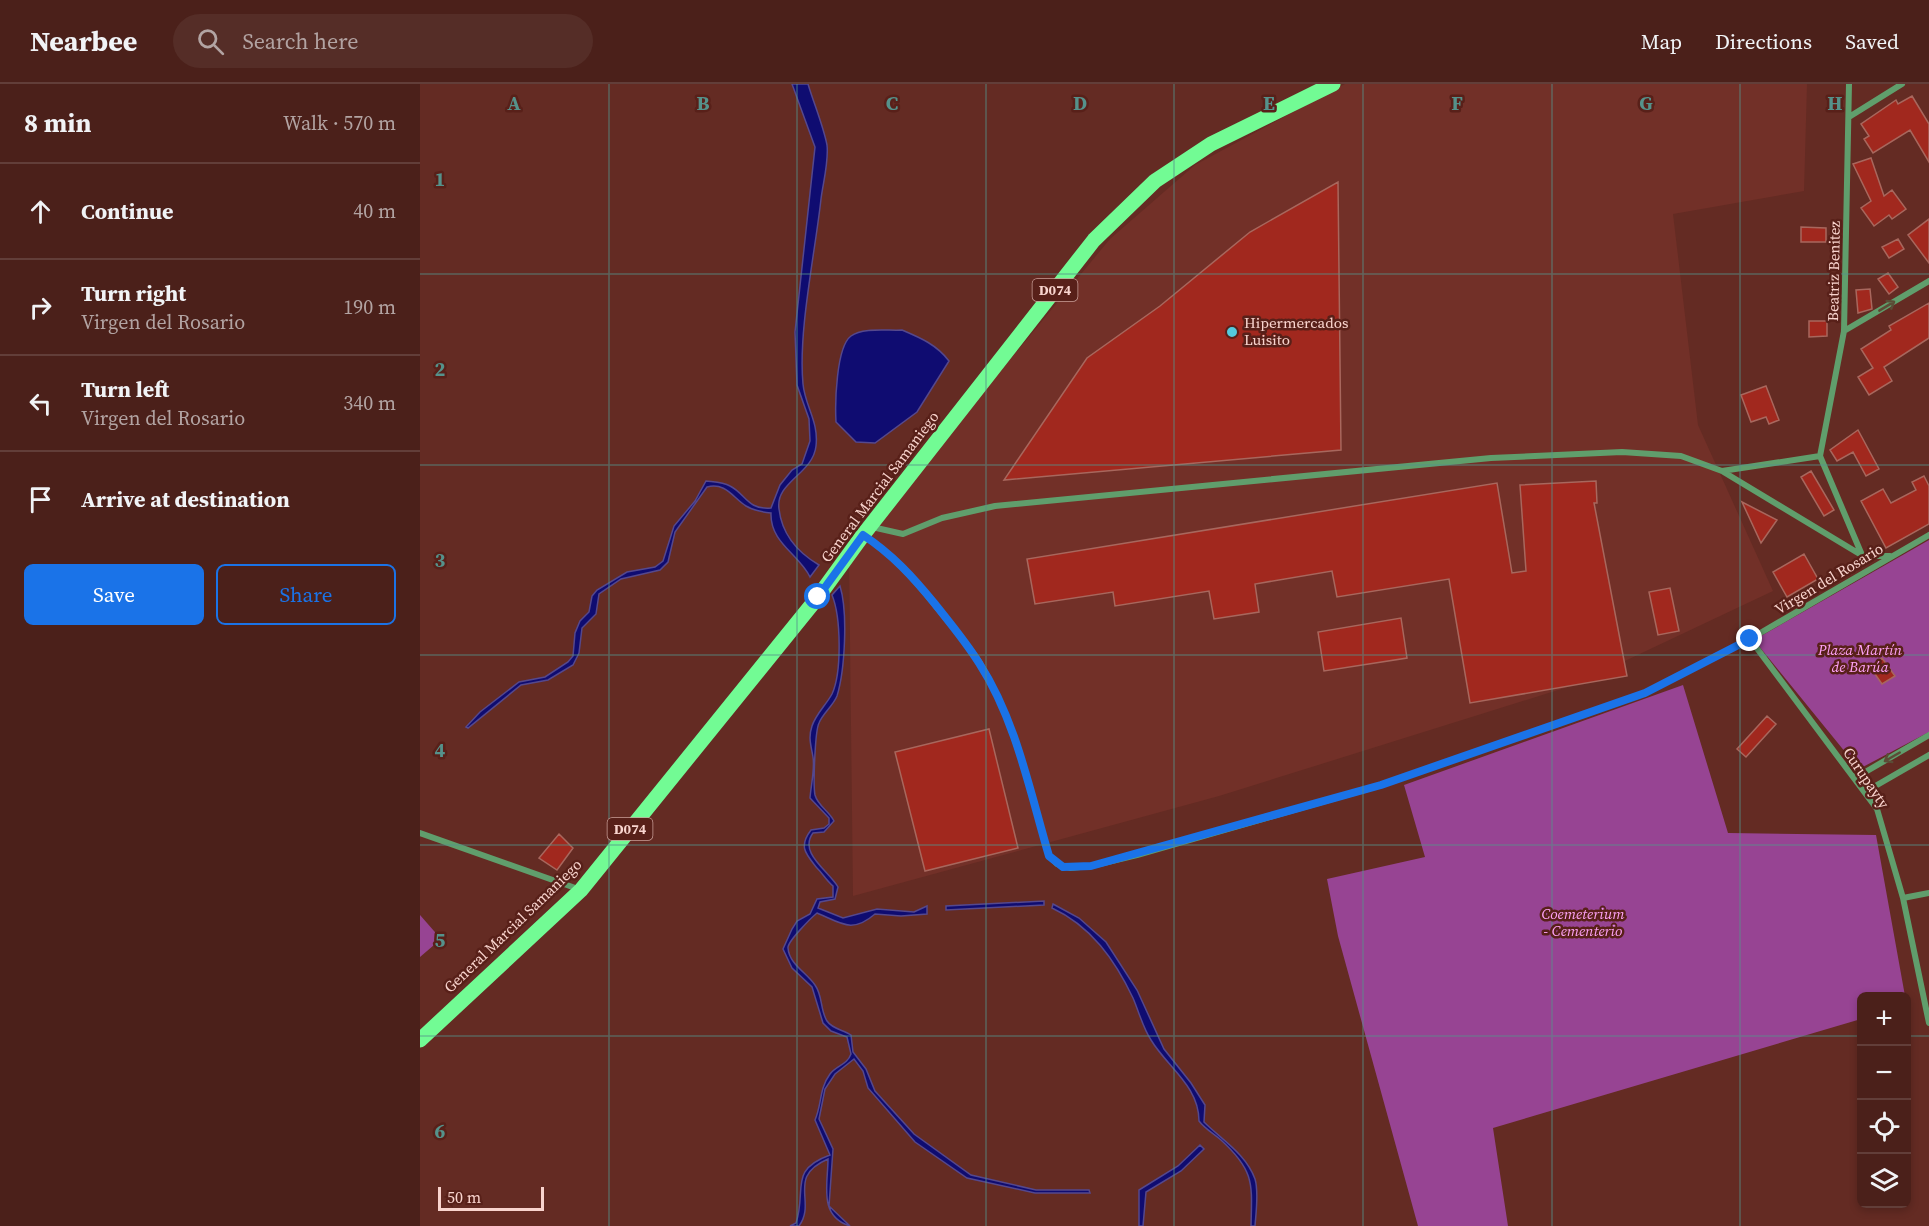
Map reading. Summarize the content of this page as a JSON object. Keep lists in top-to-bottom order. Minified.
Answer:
{"streets":{"main road":["D074","General Marcial Samaniego"],"street":["Beatriz Benitez","Virgen del Rosario","Curupayty"]},"crossings":[["General Marcial Samaniego","Virgen del Rosario"],["Virgen del Rosario","Curupayty"]],"parks":["Plaza Martín de Barúa","Coemeterium - Cementerio"],"places":["Hipermercados Luisito"],"scale_bar":"50 m","page":{"header":"Nearbee","search":"Search here","nav":["Map","Directions","Saved"],"heading":["8 min","Walk · 570 m"],"list":[["Continue","40 m"],["Turn right","Virgen del Rosario","190 m"],["Turn left","Virgen del Rosario","340 m"],"Arrive at destination"],"buttons":["Save","Share"],"map_buttons":["+","−"],"scale":"50 m"},"grid":{"columns":["A","B","C","D","E","F","G","H"],"rows":["1","2","3","4","5","6"]}}
